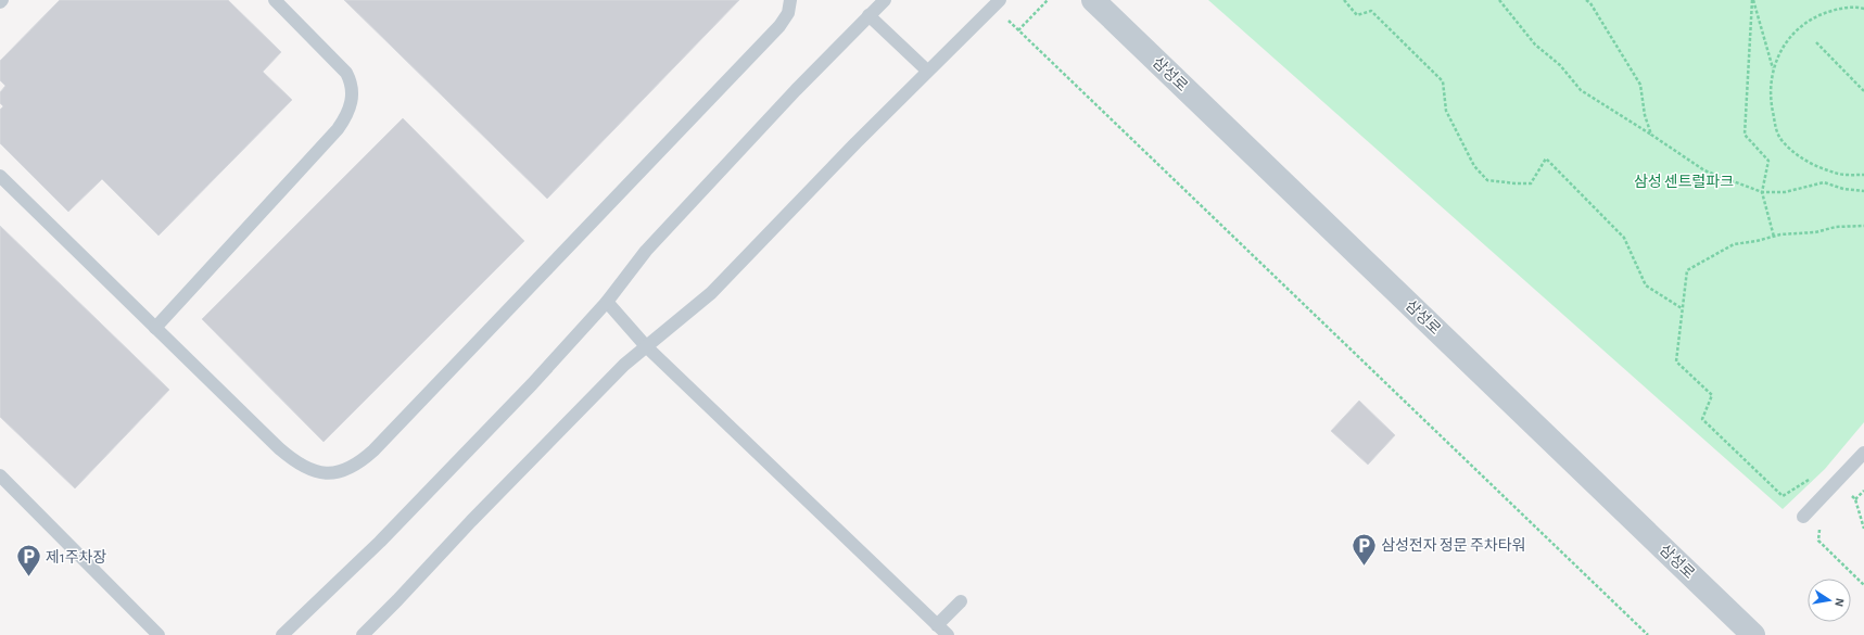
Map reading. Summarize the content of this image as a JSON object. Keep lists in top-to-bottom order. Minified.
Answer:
{"streets":{"street":["삼성로"]},"parks":["삼성 센트럴파크"],"places":{"parking":["삼성전자 정문 주차타워","제1주차장"]},"north":"right"}
